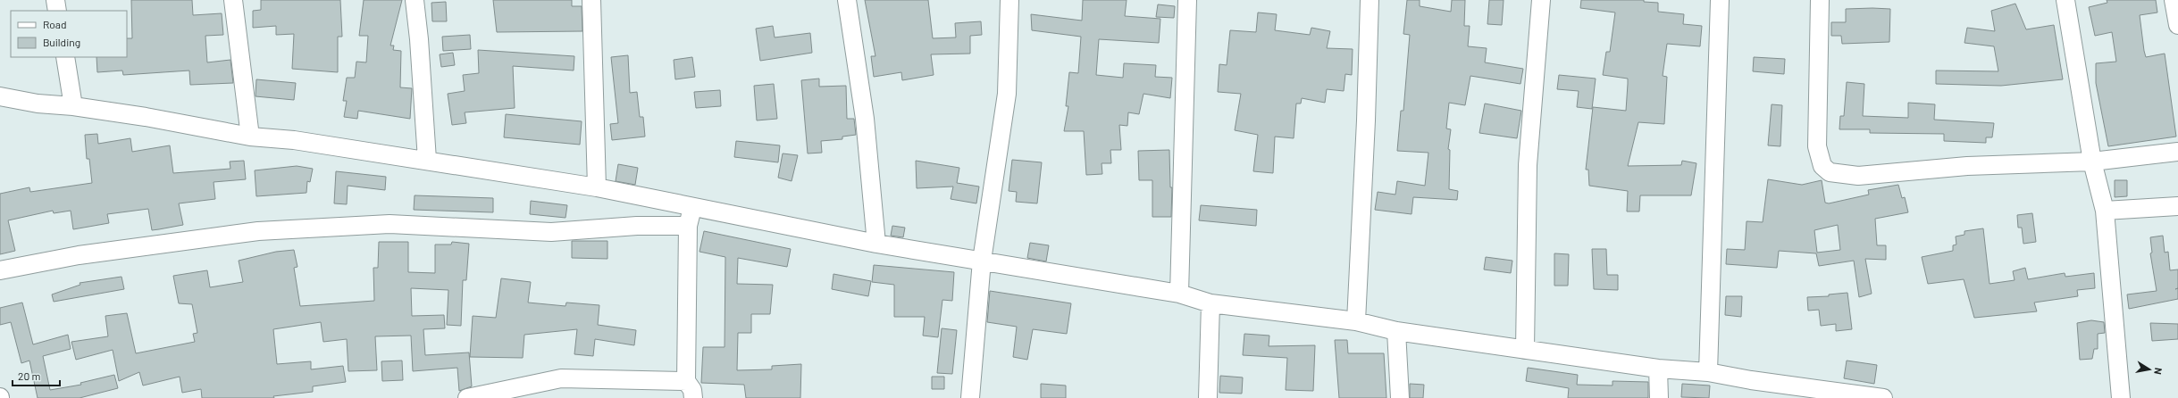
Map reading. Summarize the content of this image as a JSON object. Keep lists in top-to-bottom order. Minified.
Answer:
{"legend":["Road","Building"],"scale_bar":"20 m","north":"right"}
